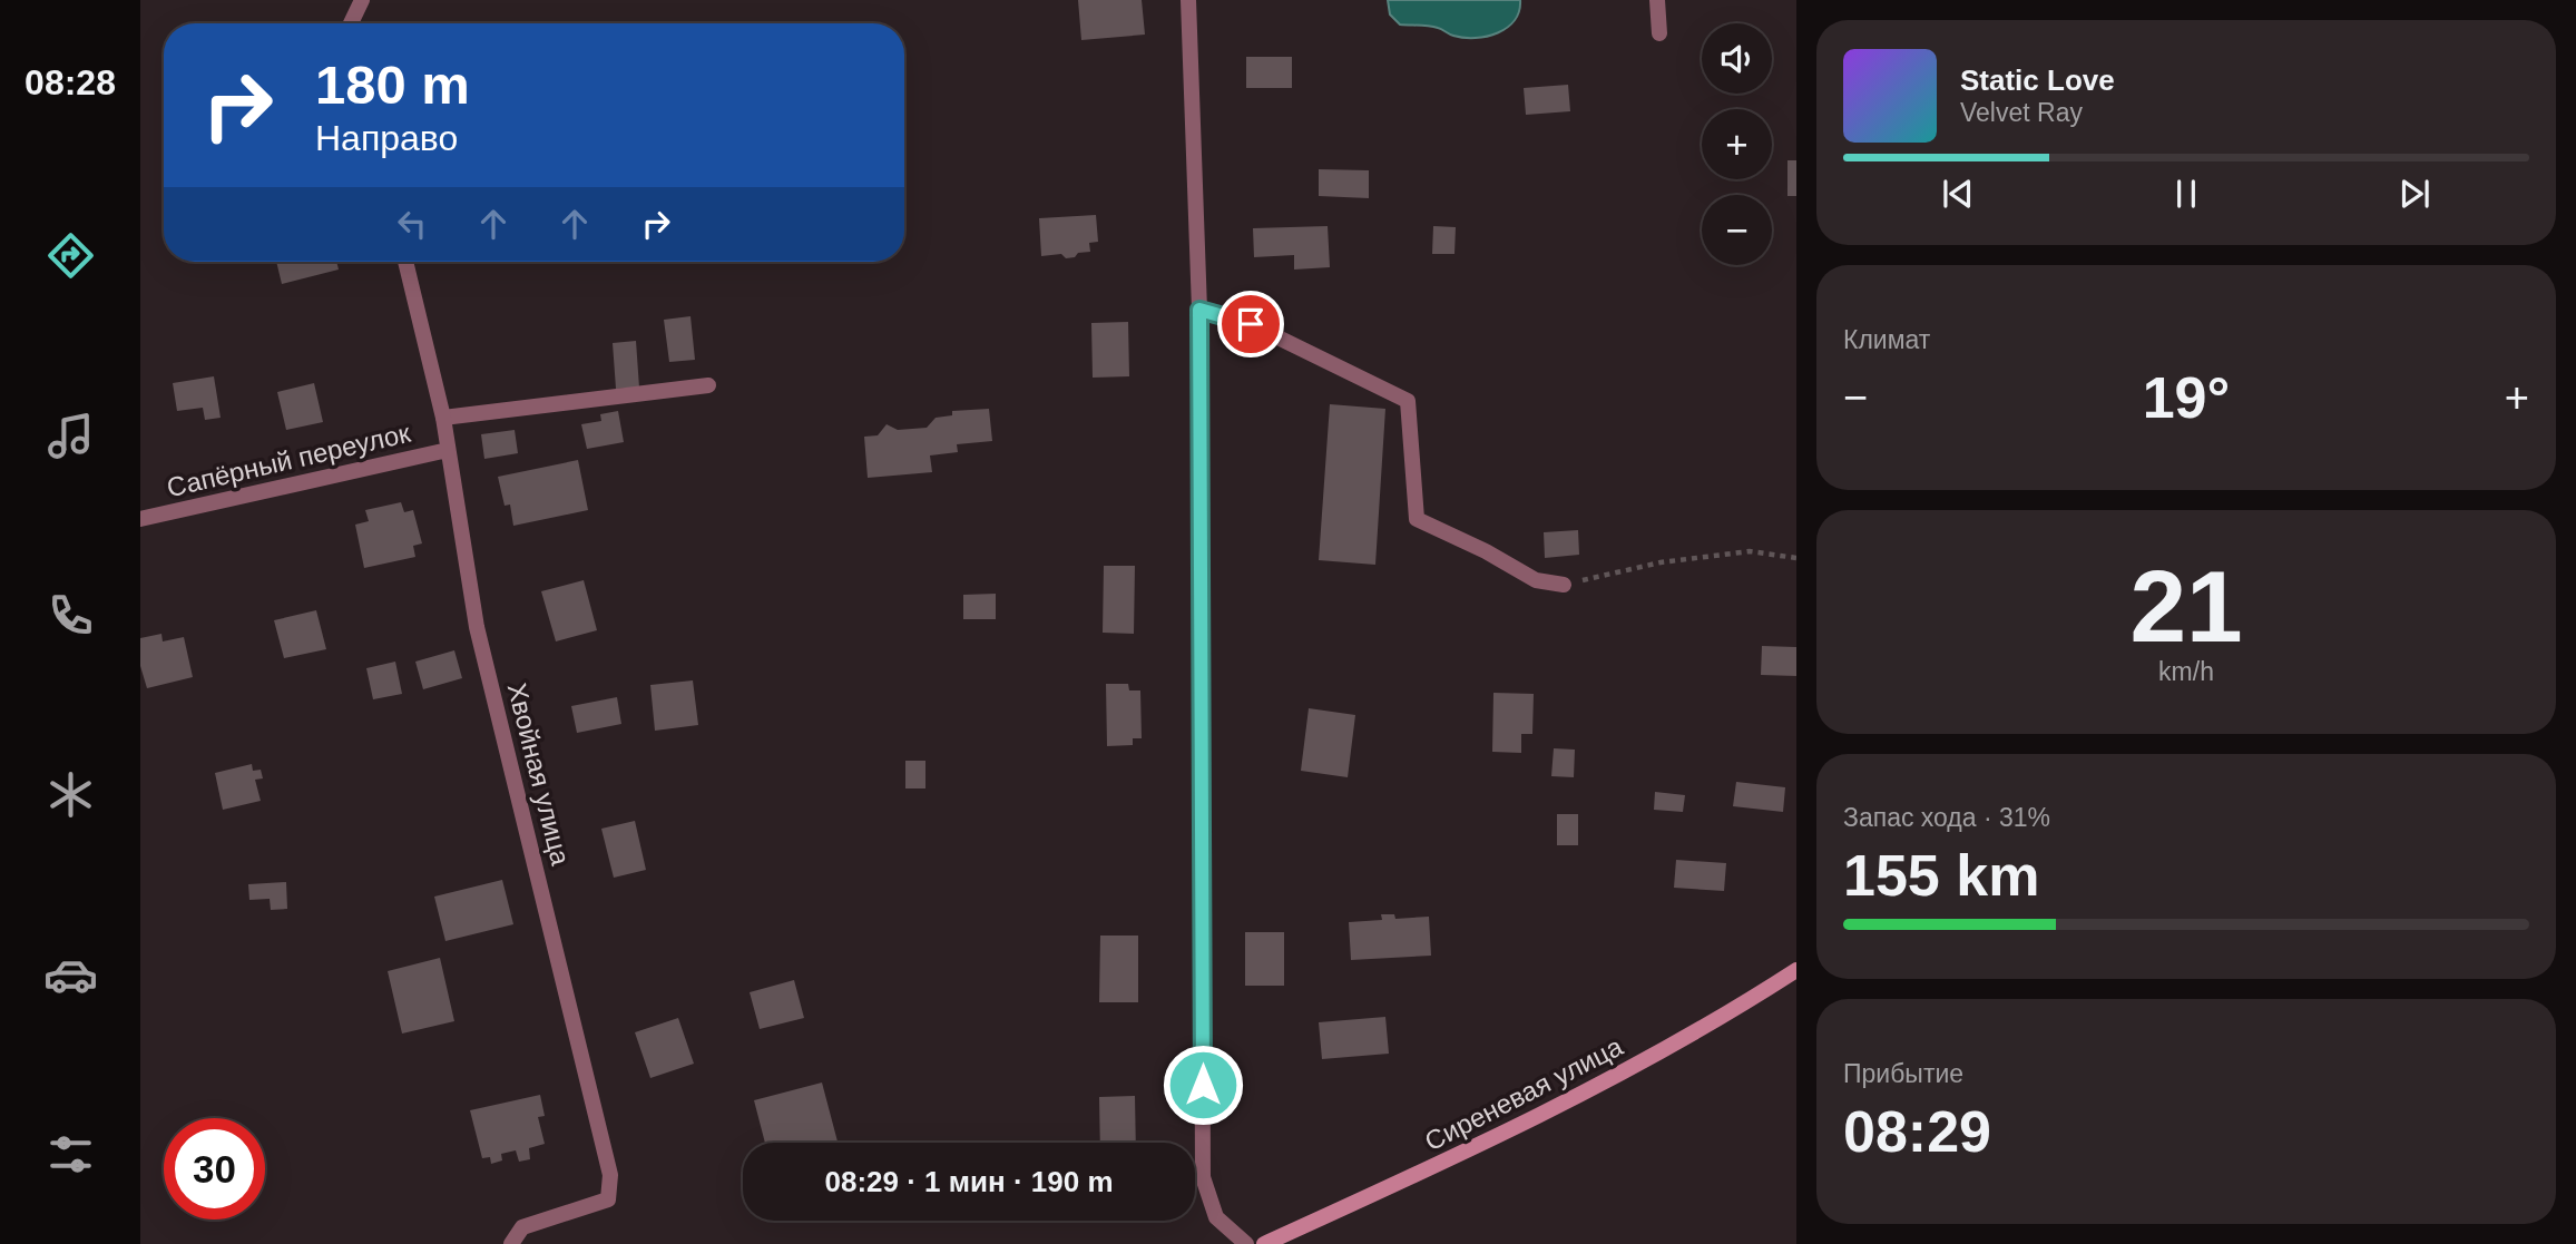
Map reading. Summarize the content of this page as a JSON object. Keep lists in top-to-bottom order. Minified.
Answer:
{"streets":{"street":["Сапёрный переулок","Хвойная улица","Сиреневая улица"]},"crossings":[["Сапёрный переулок","Хвойная улица"]],"page":{"tabs":"08:28","map_buttons":["+","−"],"turn":["180 m","Направо"],"song":["Static Love","Velvet Ray"],"tile":["Климат",["21","km/h"],["Запас хода · 31%","155 km"],["Прибытие","08:29"]],"heat":["−","19°","+"],"limit":"30","trip":"08:29 · 1 мин · 190 m"}}
